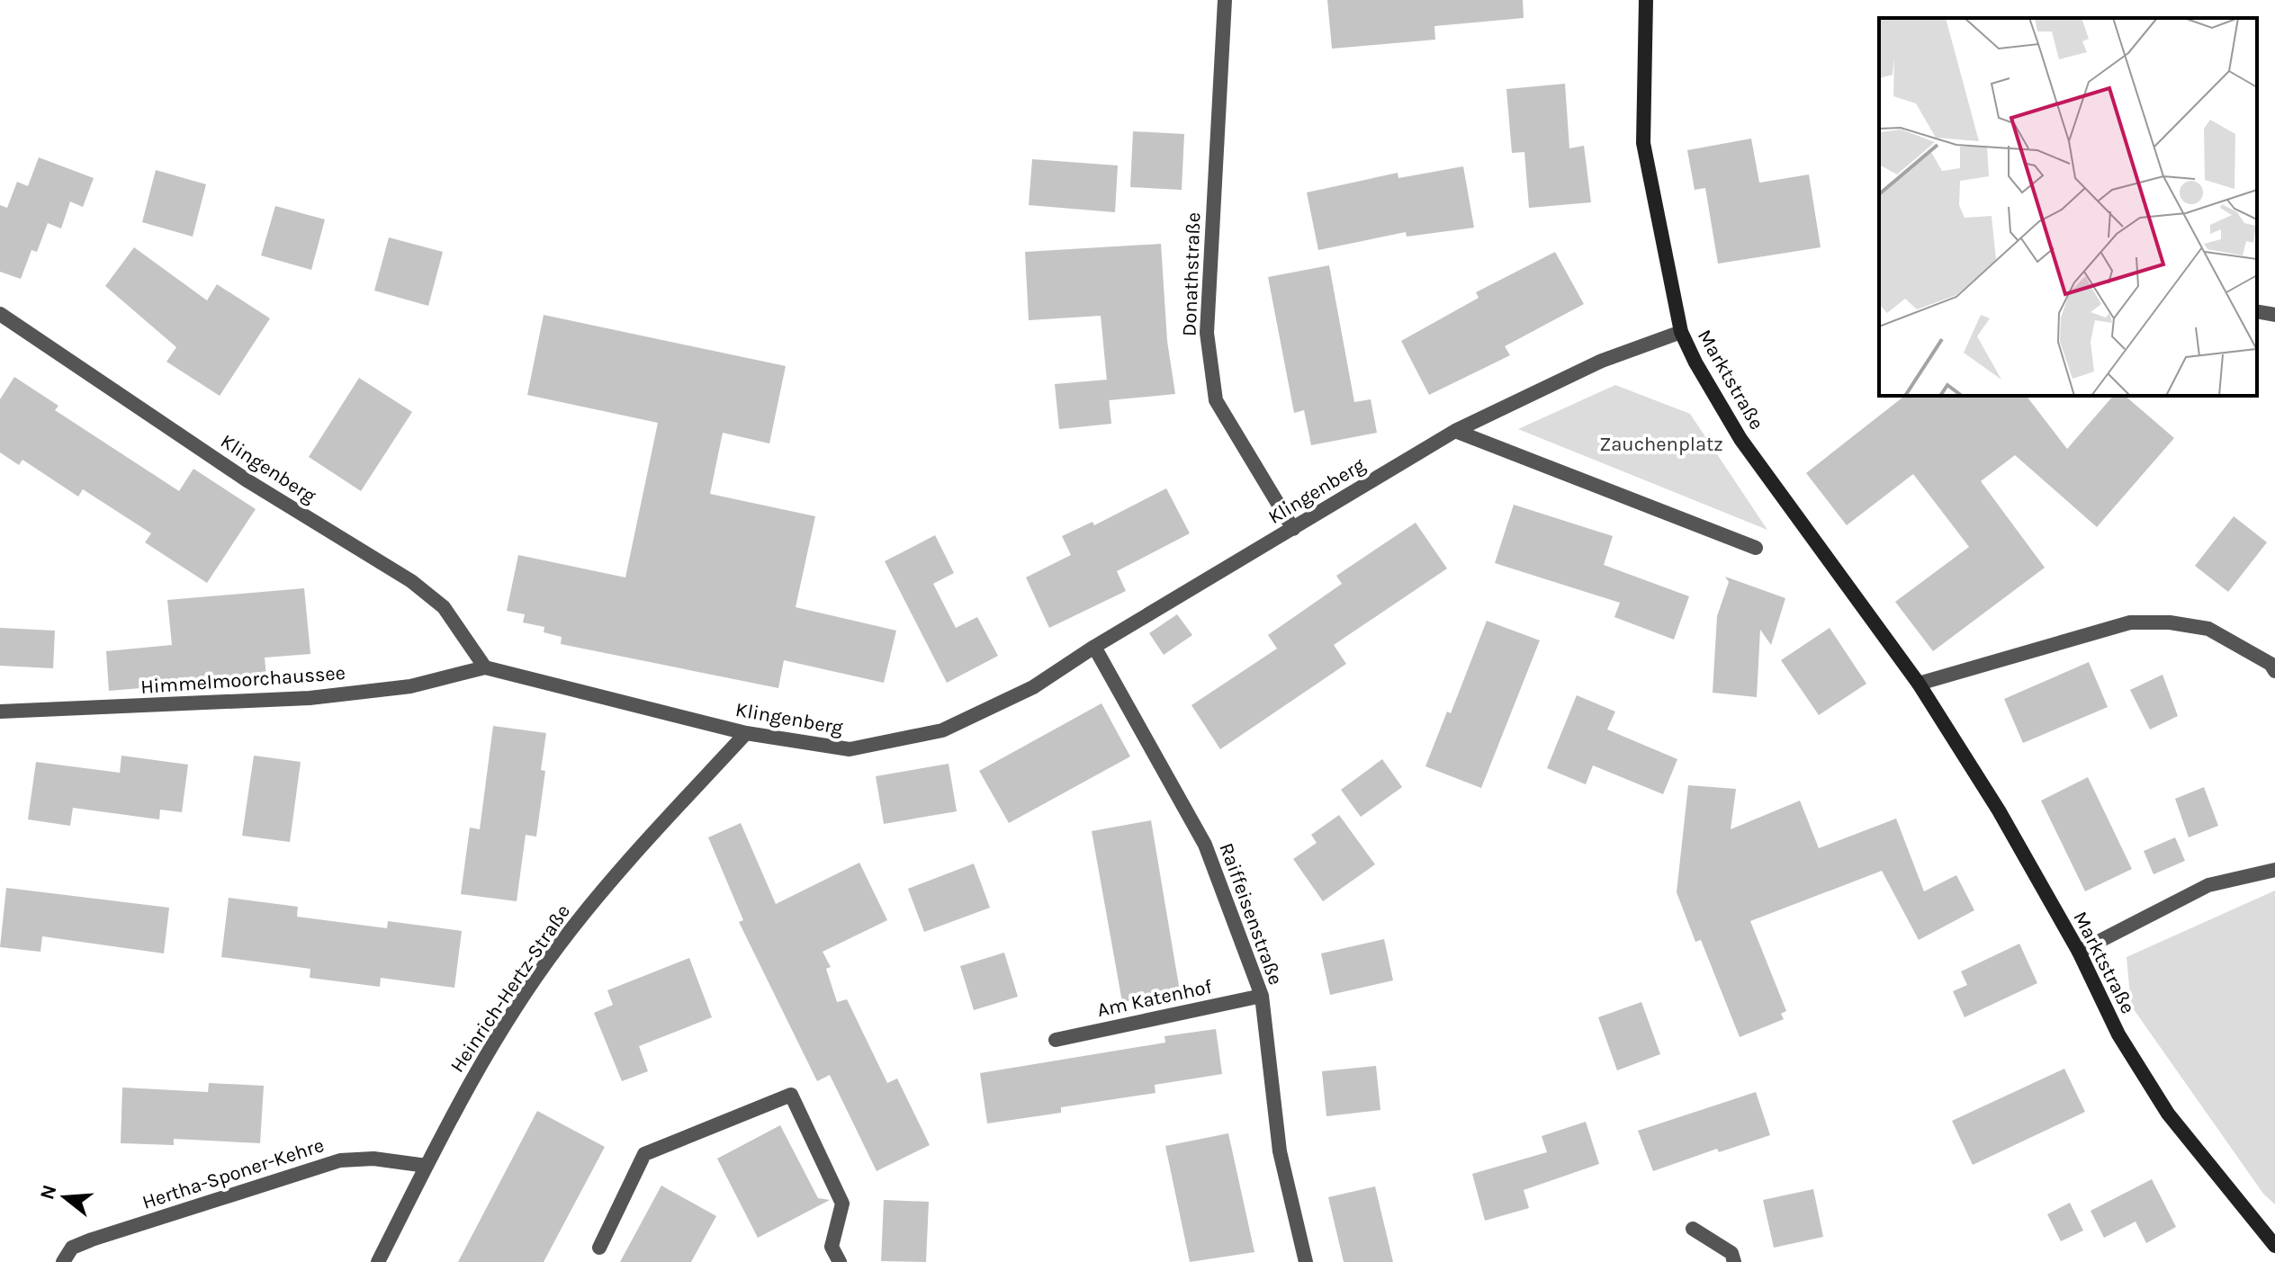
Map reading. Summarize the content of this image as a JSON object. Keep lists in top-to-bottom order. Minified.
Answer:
{"streets":{"main road":["Marktstraße"],"street":["Donathstraße","Klingenberg","Himmelmoorchaussee","Raiffeisenstraße","Heinrich-Hertz-Straße","Am Katenhof","Hertha-Sponer-Kehre"]},"crossings":[["Donathstraße","Klingenberg"],["Marktstraße","Klingenberg"],["Klingenberg","Himmelmoorchaussee"],["Klingenberg","Raiffeisenstraße"],["Klingenberg","Heinrich-Hertz-Straße"],["Raiffeisenstraße","Am Katenhof"],["Heinrich-Hertz-Straße","Hertha-Sponer-Kehre"]],"parks":["Zauchenplatz"],"north":"left"}
